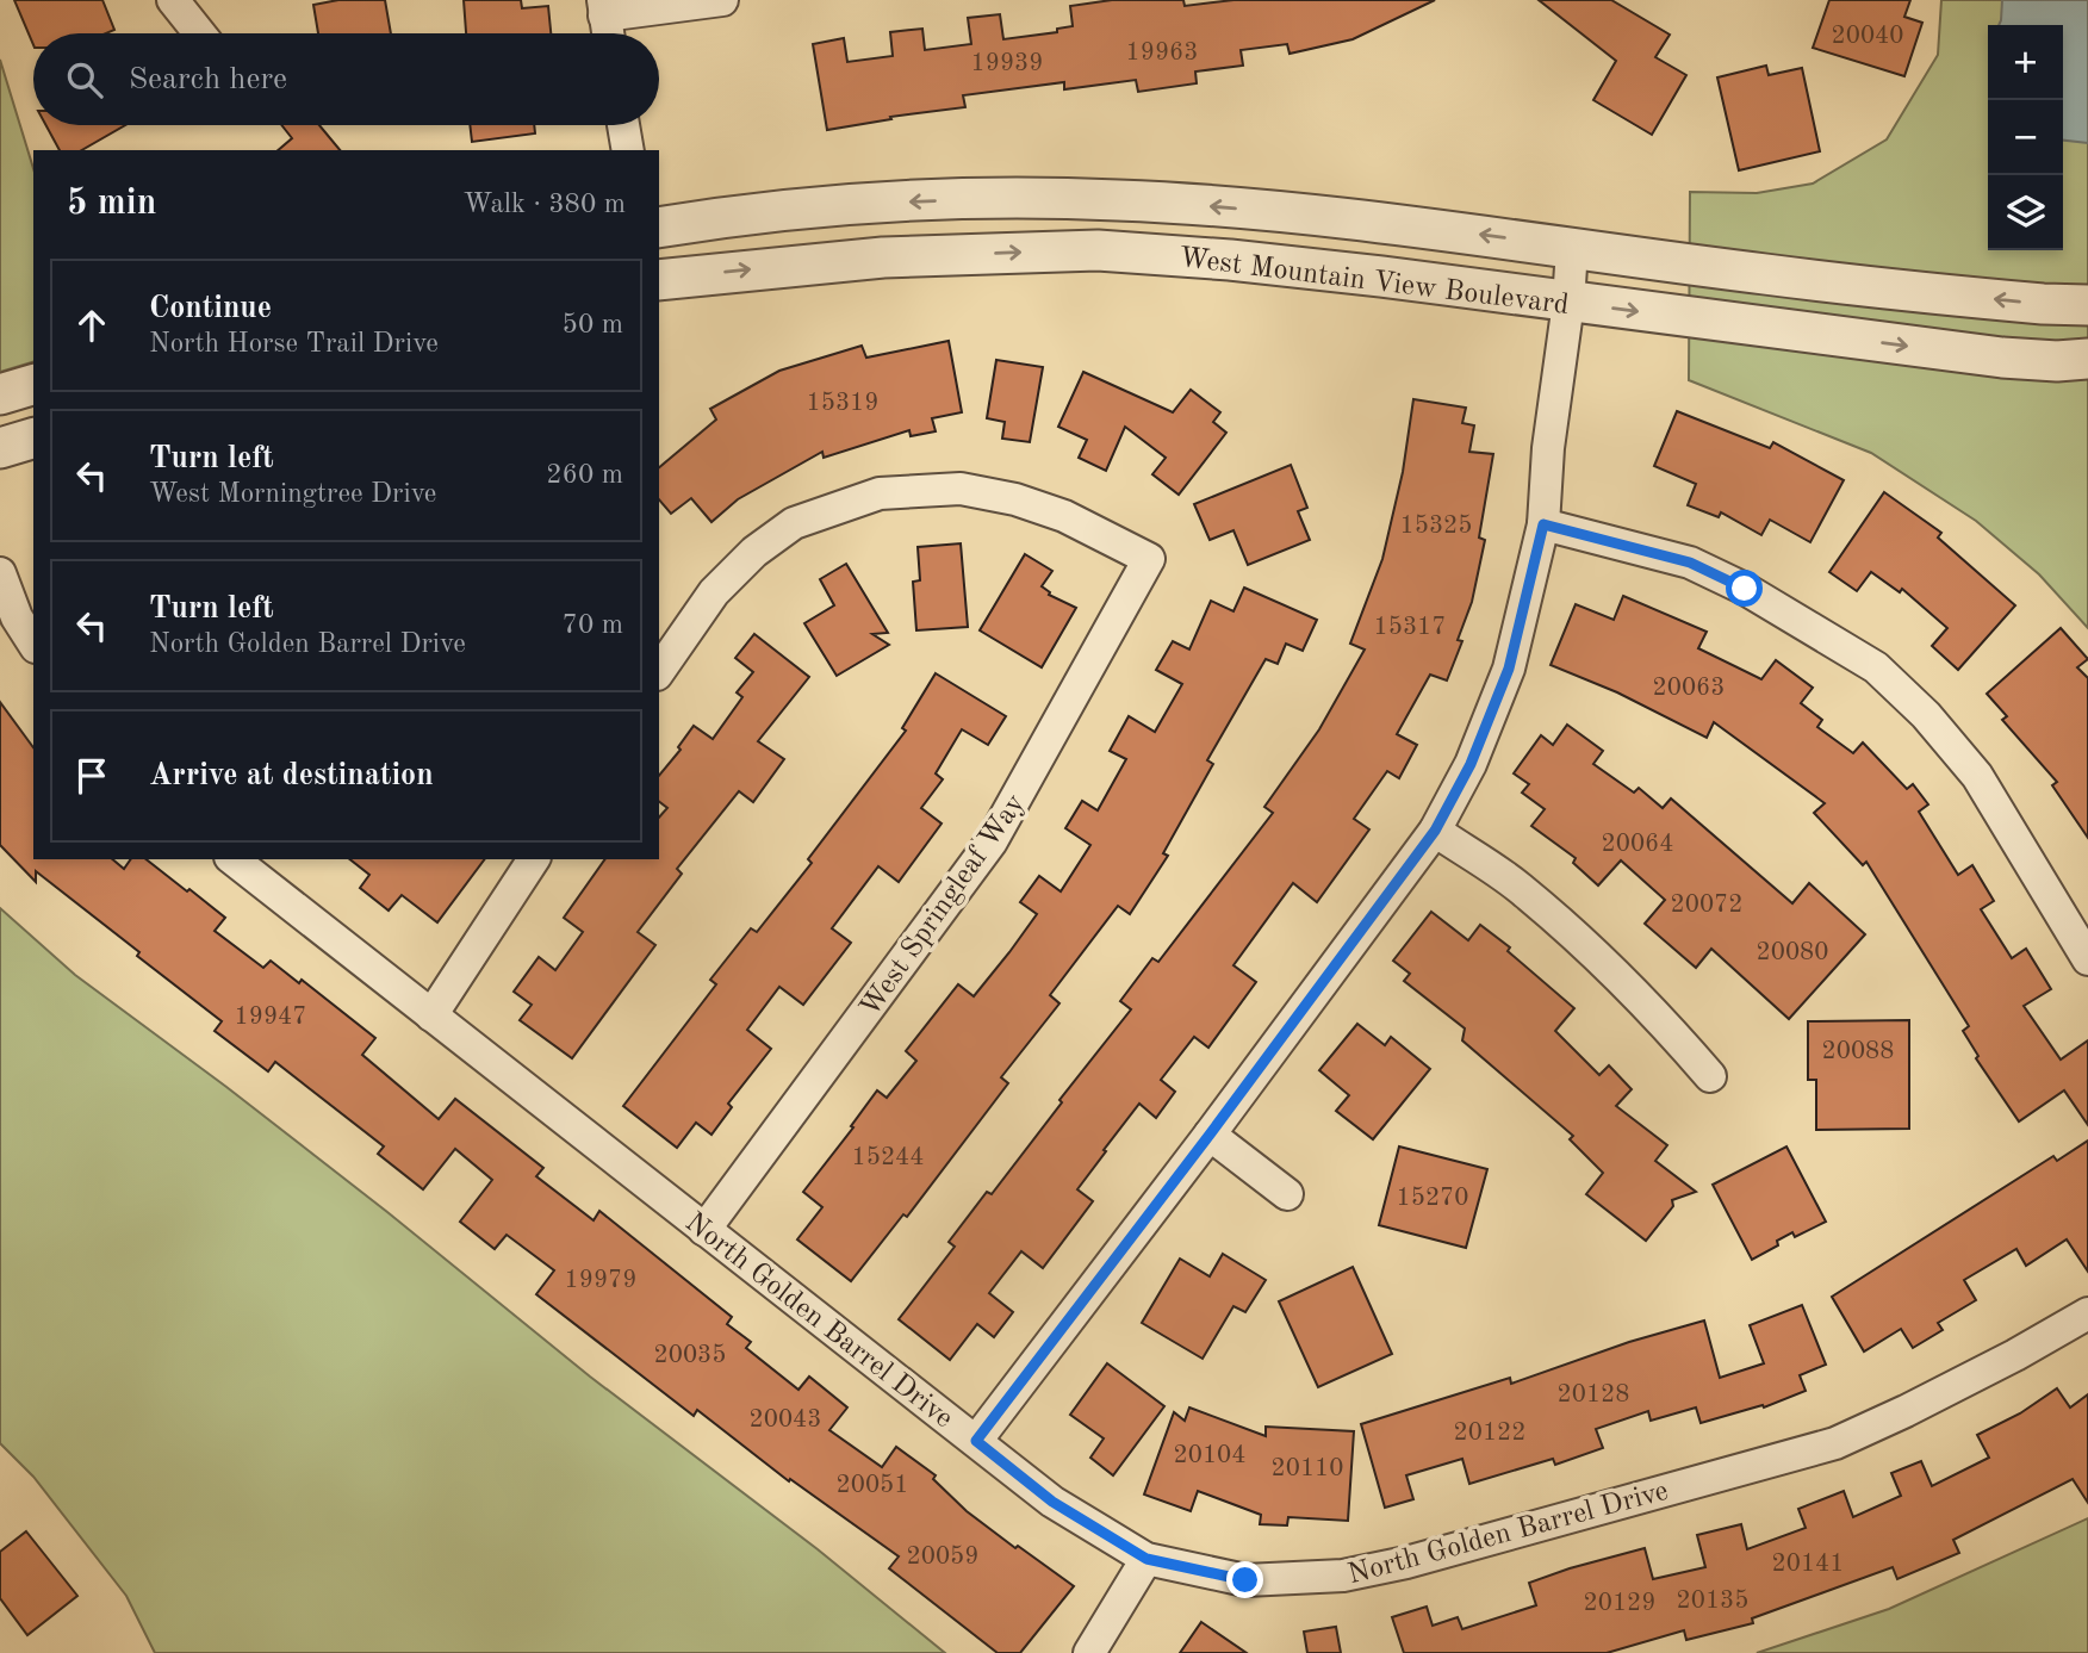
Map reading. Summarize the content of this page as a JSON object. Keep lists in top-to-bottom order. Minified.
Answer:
{"streets":{"street":["West Mountain View Boulevard","West Springleaf Way","North Golden Barrel Drive"]},"crossings":[["West Springleaf Way","North Golden Barrel Drive"]],"house_numbers":["20040","19963","19939","15319","15325","15317","20063","20064","20072","20080","19947","20088","15244","15270","19979","20035","20128","20043","20122","20104","20110","20051","20059","20141","20135","20129"],"page":{"map_buttons":["+","−"],"search":"Search here","heading":["5 min","Walk · 380 m"],"list":[["Continue","North Horse Trail Drive","50 m"],["Turn left","West Morningtree Drive","260 m"],["Turn left","North Golden Barrel Drive","70 m"],"Arrive at destination"]}}
